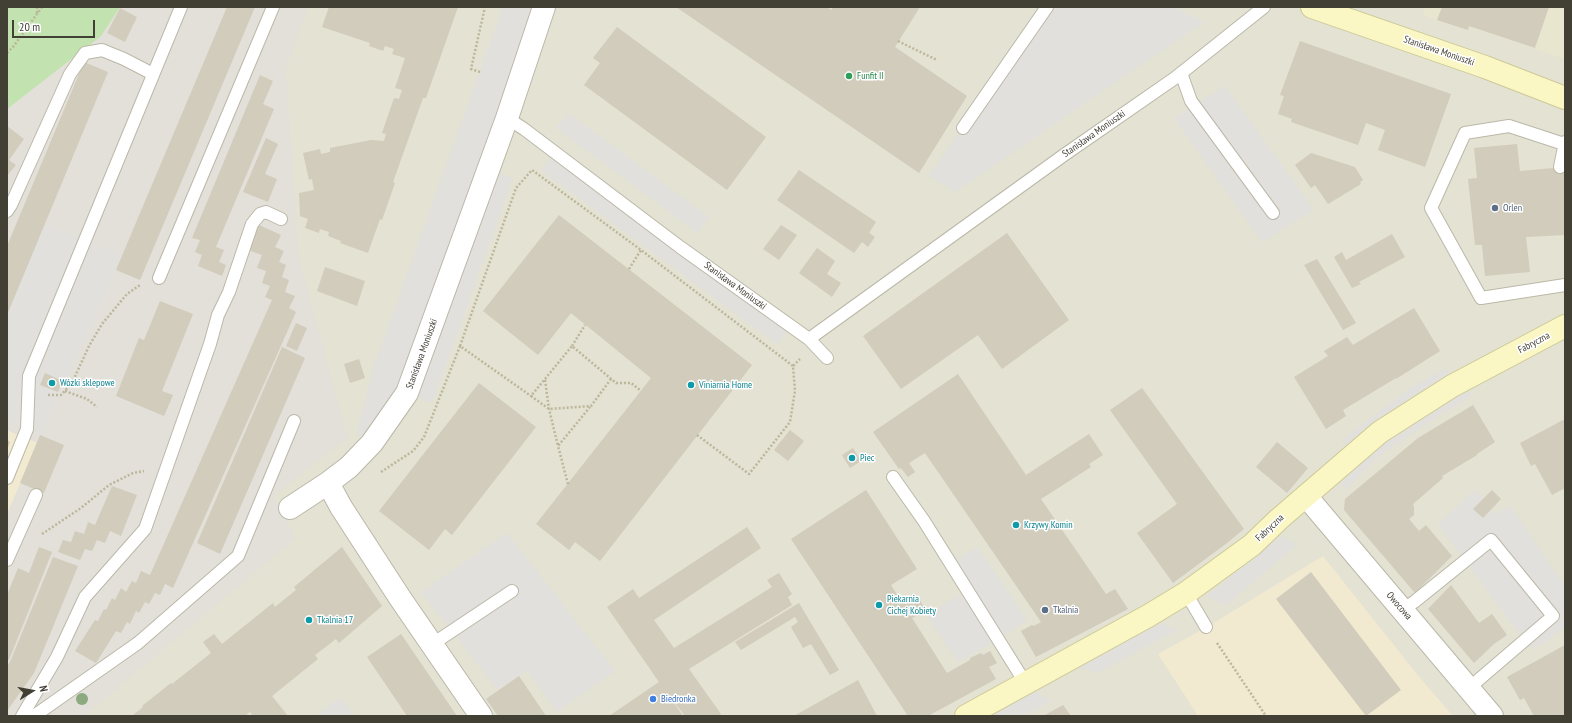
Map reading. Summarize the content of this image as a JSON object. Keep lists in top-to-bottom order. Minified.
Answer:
{"streets":{"street":["Stanisława Moniuszki","Fabryczna","Owocowa"]},"crossings":[["Fabryczna","Owocowa"]],"places":["Funfit II","Orlen","Wózki sklepowe","Viniarnia Home","Piec","Krzywy Komin","Piekarnia Cichej Kobiety","Tkalnia","Tkalnia 17","Biedronka"],"scale_bar":"20 m","north":"right"}
